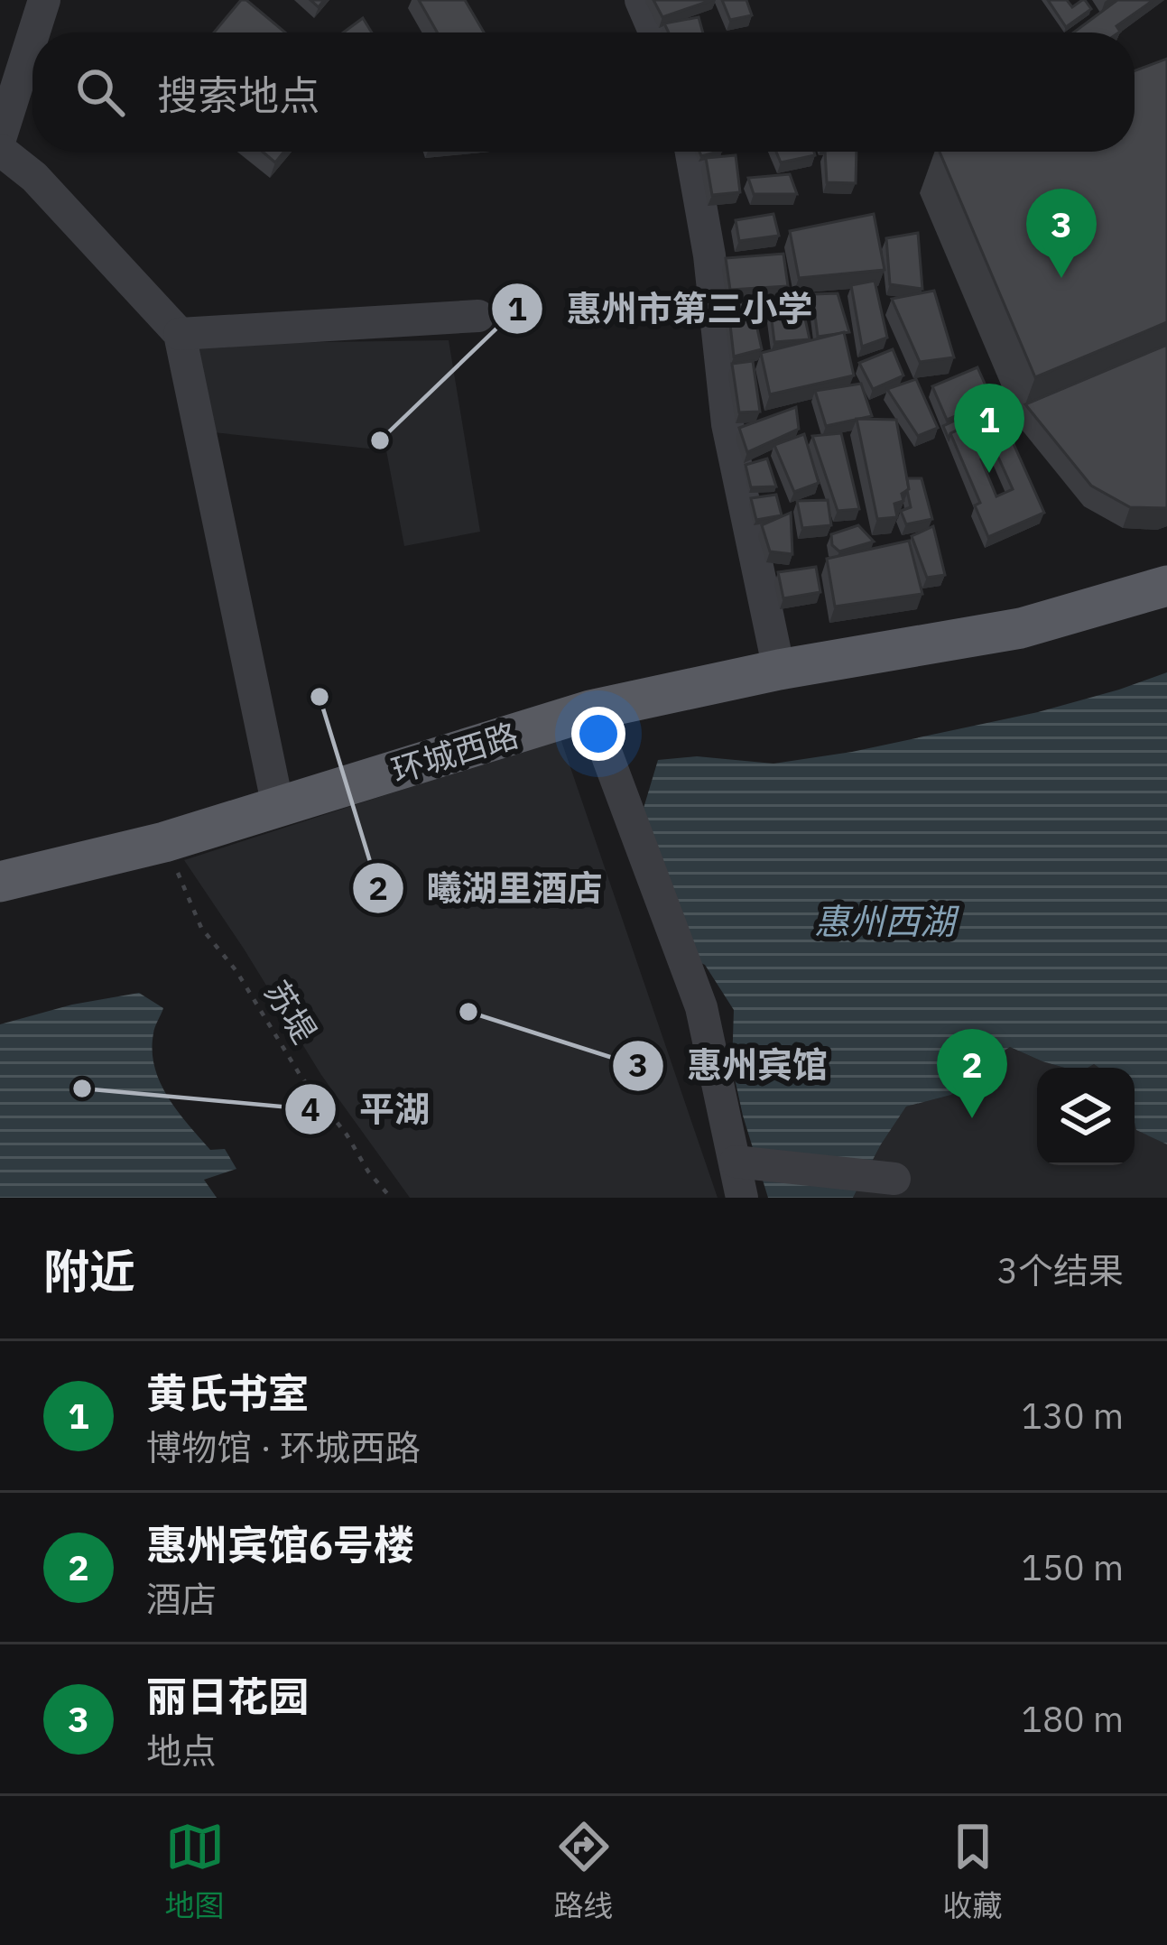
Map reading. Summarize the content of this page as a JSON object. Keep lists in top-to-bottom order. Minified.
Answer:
{"streets":{"main road":["环城西路"],"path":["苏堤"]},"crossings":[["环城西路","苏堤"]],"water":["惠州西湖"],"places":["惠州市第三小学","曦湖里酒店","惠州宾馆","平湖"],"page":{"search":"搜索地点","pins":["3","1","2"],"heading":["附近","3个结果"],"list":[{"mark":"1","name":"黄氏书室","note":"博物馆 · 环城西路","value":"130 m"},{"mark":"2","name":"惠州宾馆6号楼","note":"酒店","value":"150 m"},{"mark":"3","name":"丽日花园","note":"地点","value":"180 m"}],"nav":["地图","路线","收藏"]}}
